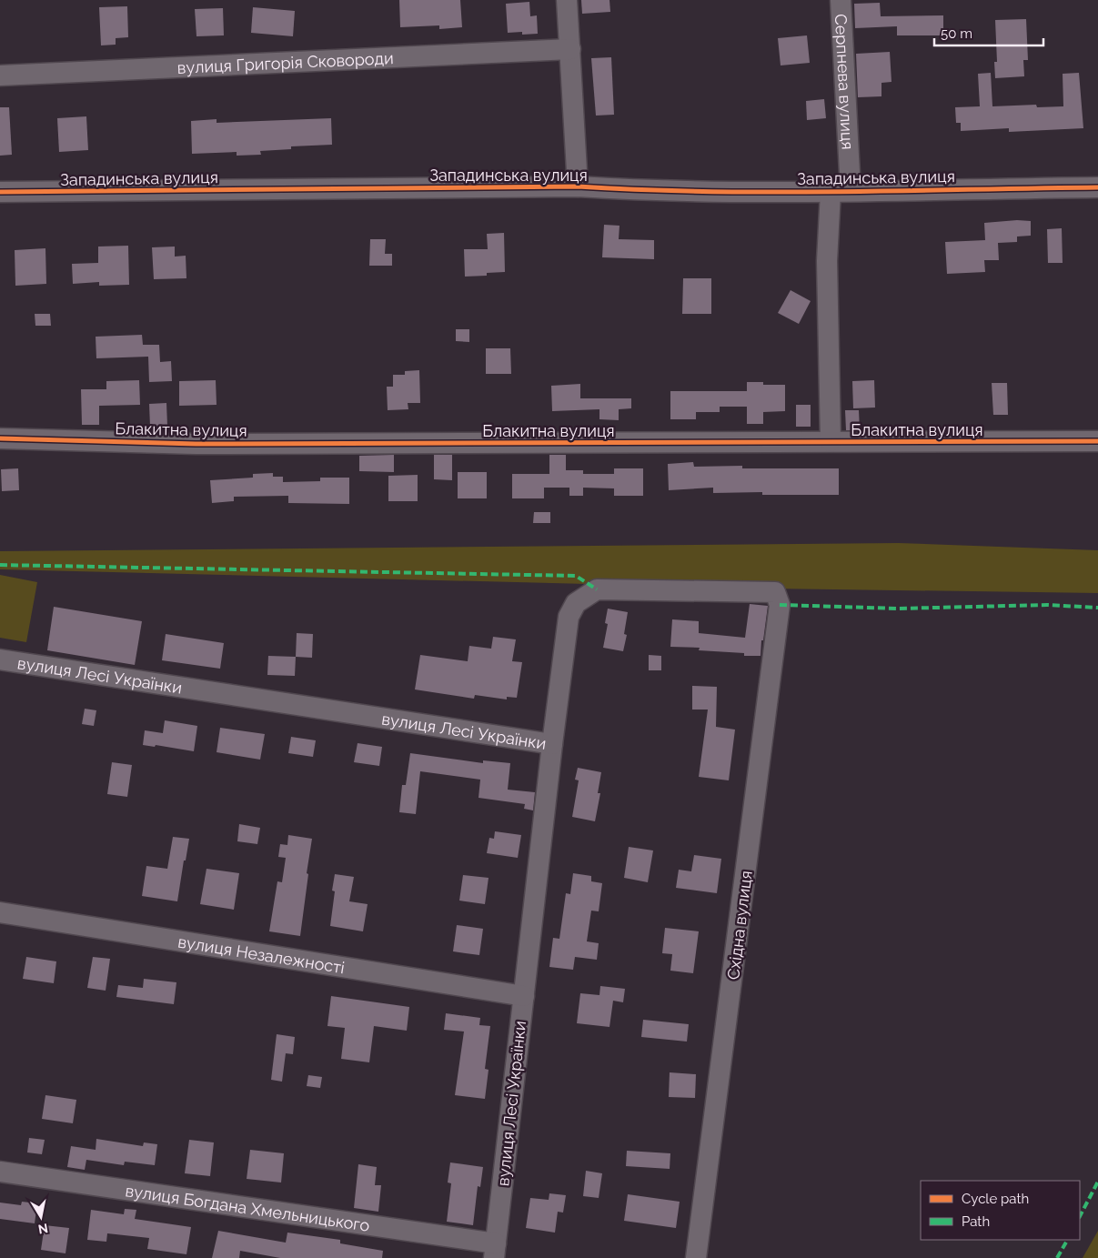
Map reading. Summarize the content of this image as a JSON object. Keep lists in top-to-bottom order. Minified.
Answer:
{"streets":{"street":["вулиця Григорія Сковороди","Серпнева вулиця","Западинська вулиця","Блакитна вулиця","вулиця Лесі Українки","Східна вулиця","вулиця Незалежності","вулиця Богдана Хмельницького"]},"crossings":[["Серпнева вулиця","Западинська вулиця"],["вулиця Лесі Українки","Східна вулиця"],["вулиця Лесі Українки","вулиця Незалежності"],["вулиця Лесі Українки","вулиця Богдана Хмельницького"]],"legend":["Cycle path","Path"],"scale_bar":"50 m","north":"bottom"}
